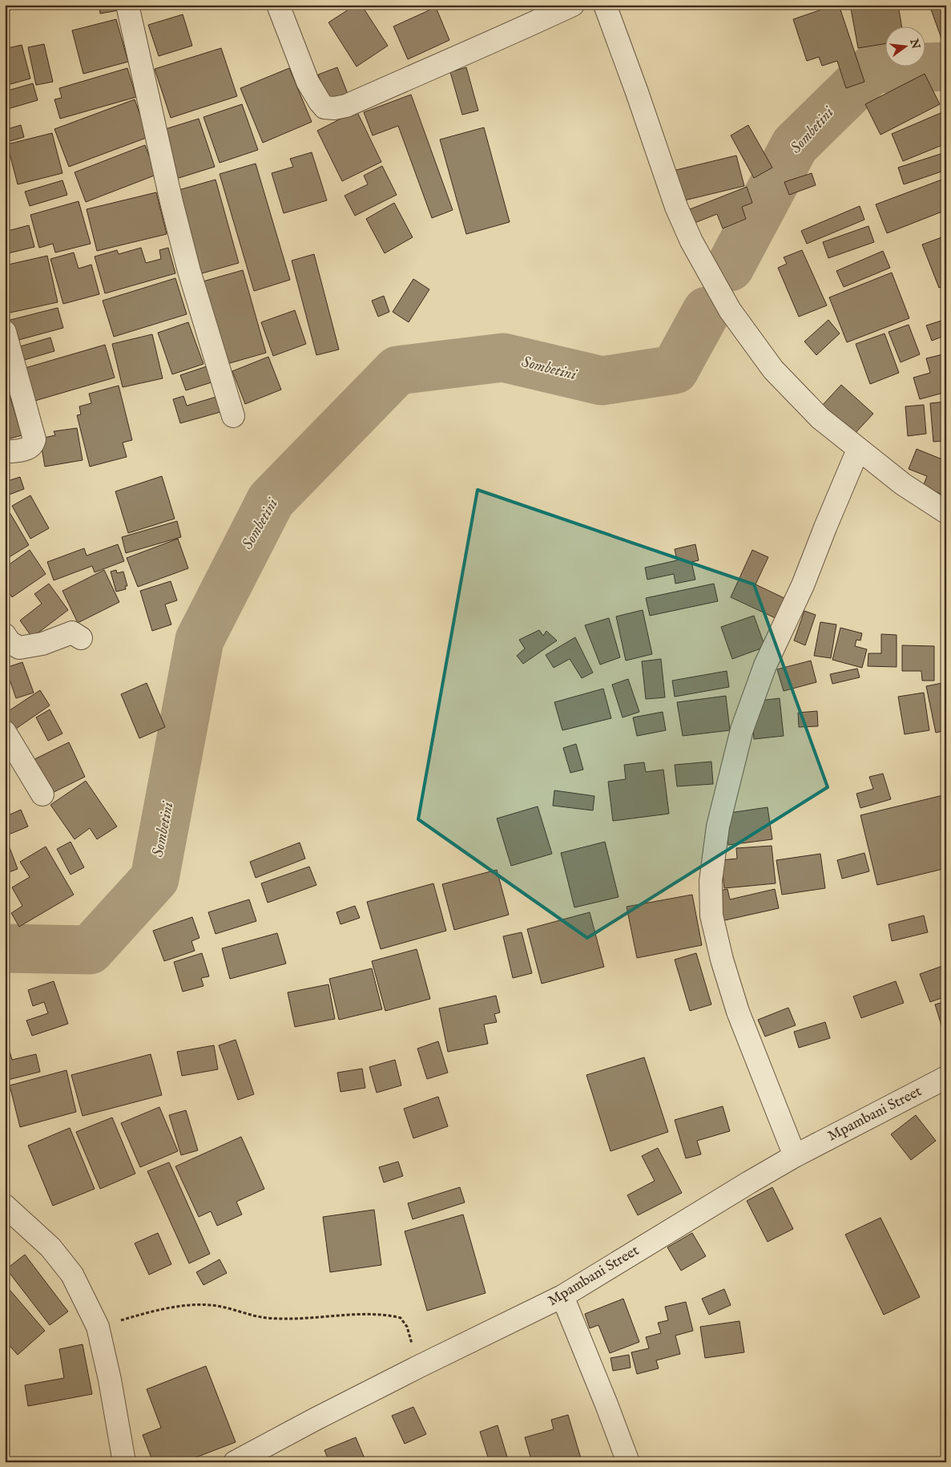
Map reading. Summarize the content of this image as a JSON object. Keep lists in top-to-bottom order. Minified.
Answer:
{"streets":{"street":["Mpambani Street"]},"water":["Sombetini"],"north":"right"}
